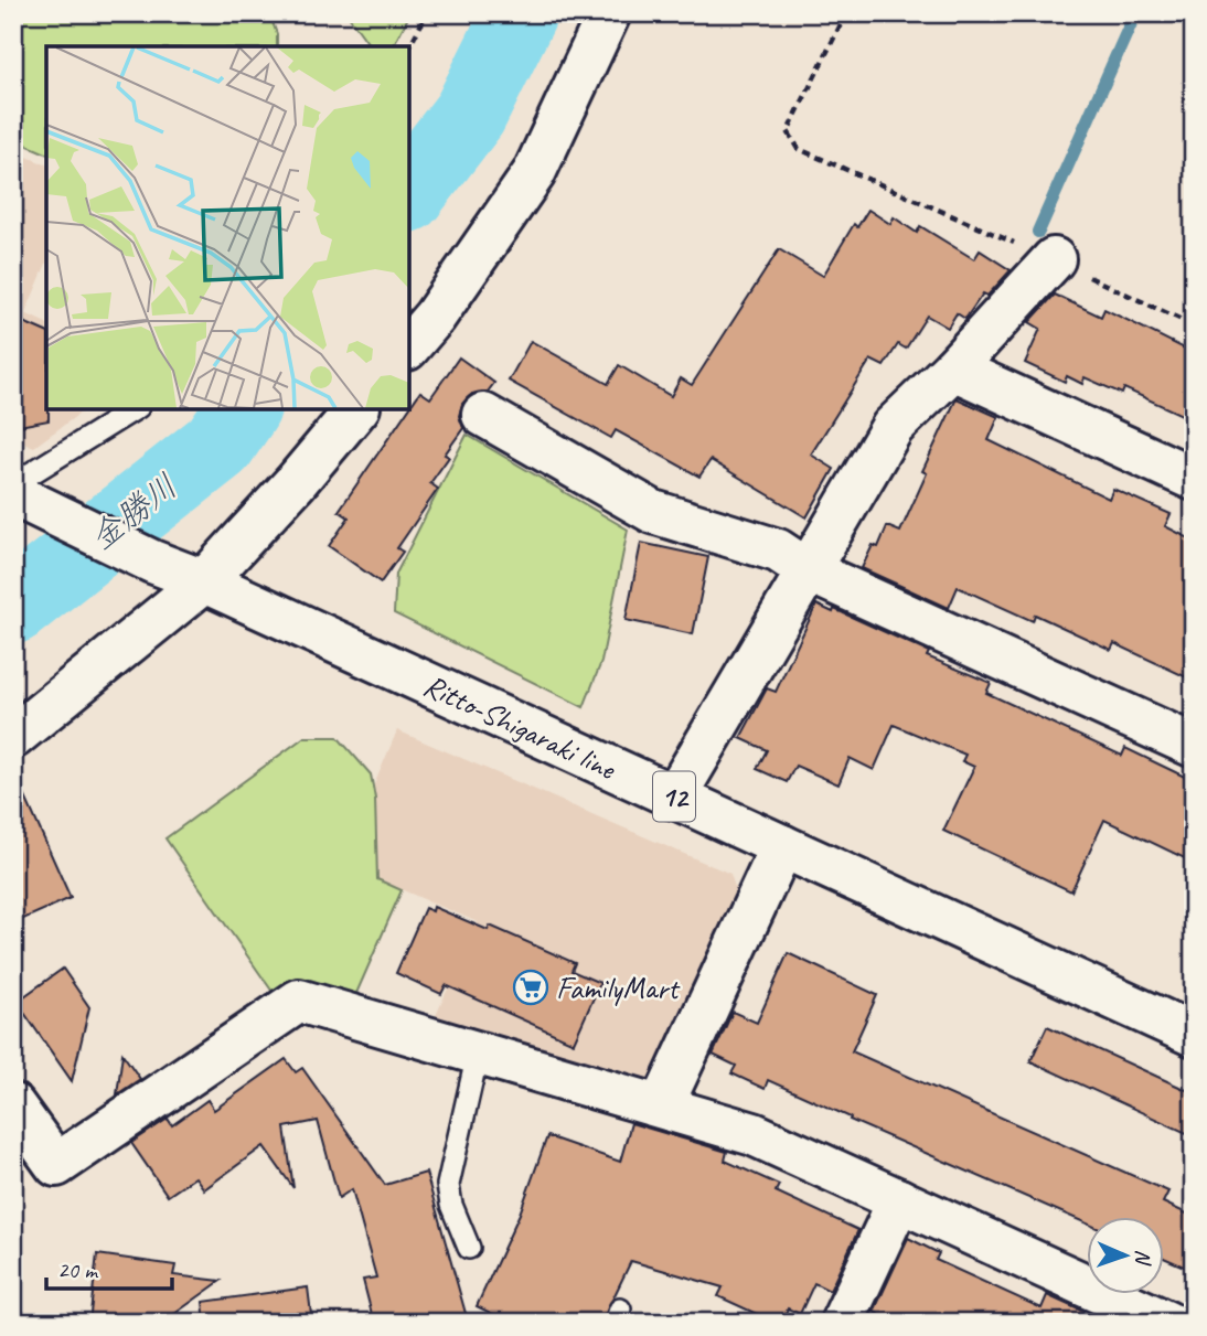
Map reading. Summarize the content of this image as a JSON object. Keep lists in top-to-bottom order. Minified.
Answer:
{"streets":{"street":["Ritto-Shigaraki line","12"]},"water":["金勝川"],"places":{"supermarket":["FamilyMart"]},"scale_bar":"20 m","north":"right"}
